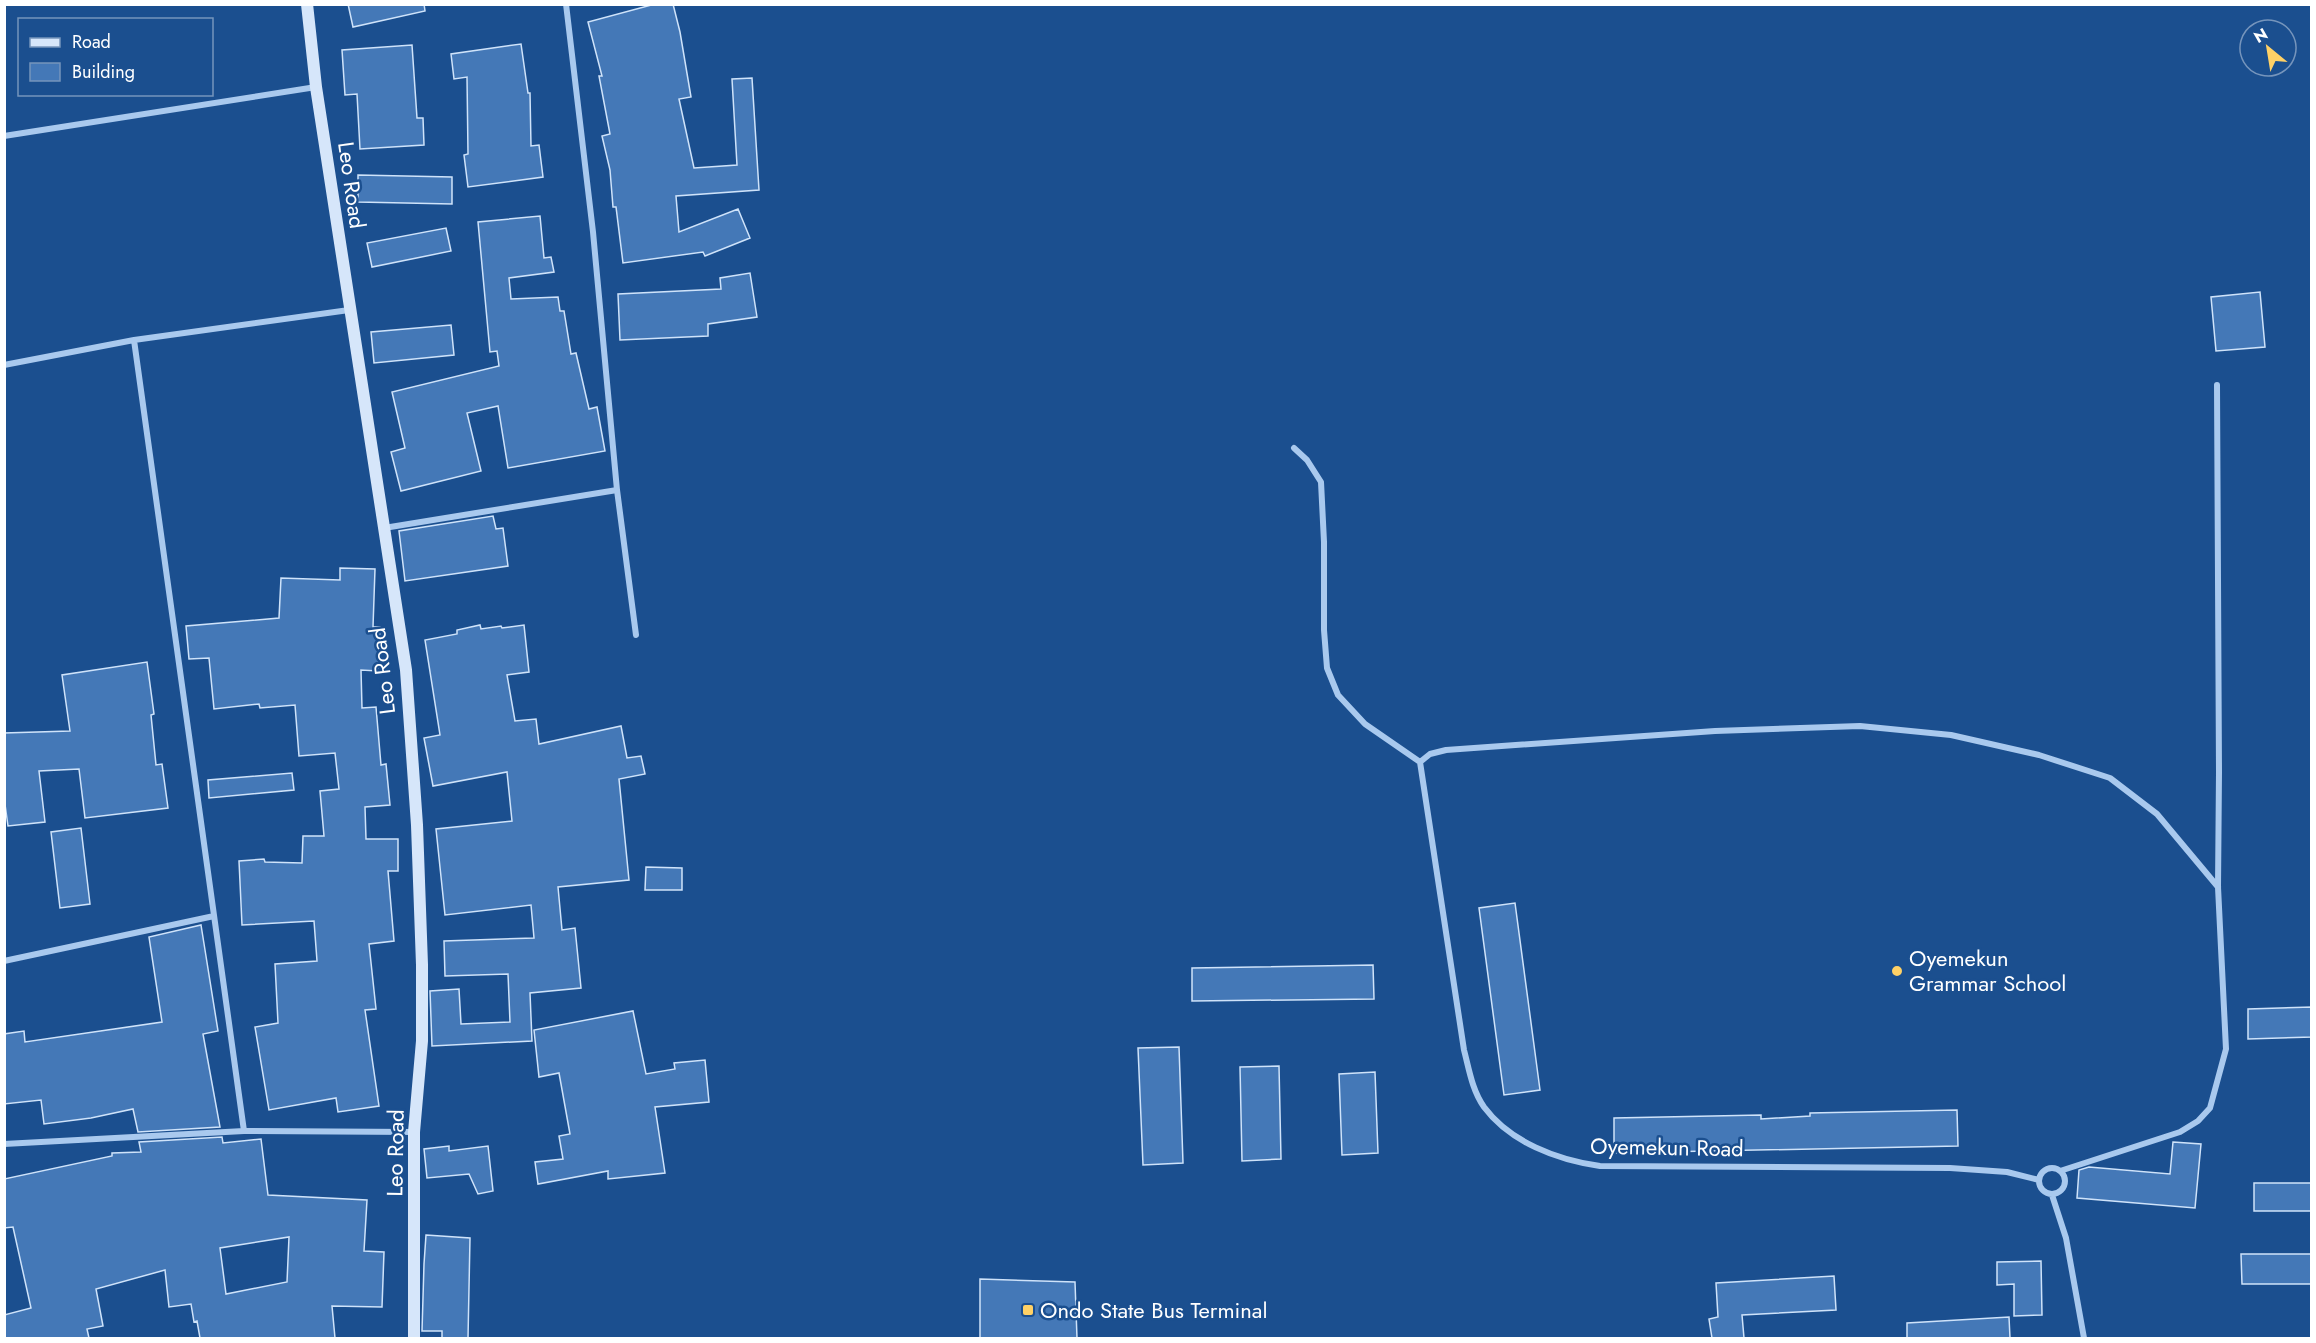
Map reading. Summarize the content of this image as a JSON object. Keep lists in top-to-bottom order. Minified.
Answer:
{"streets":{"street":["Leo Road","Oyemekun Road"]},"places":{"other":["Oyemekun Grammar School"],"transit":["Ondo State Bus Terminal"]},"legend":["Road","Building"],"north":"top left"}
